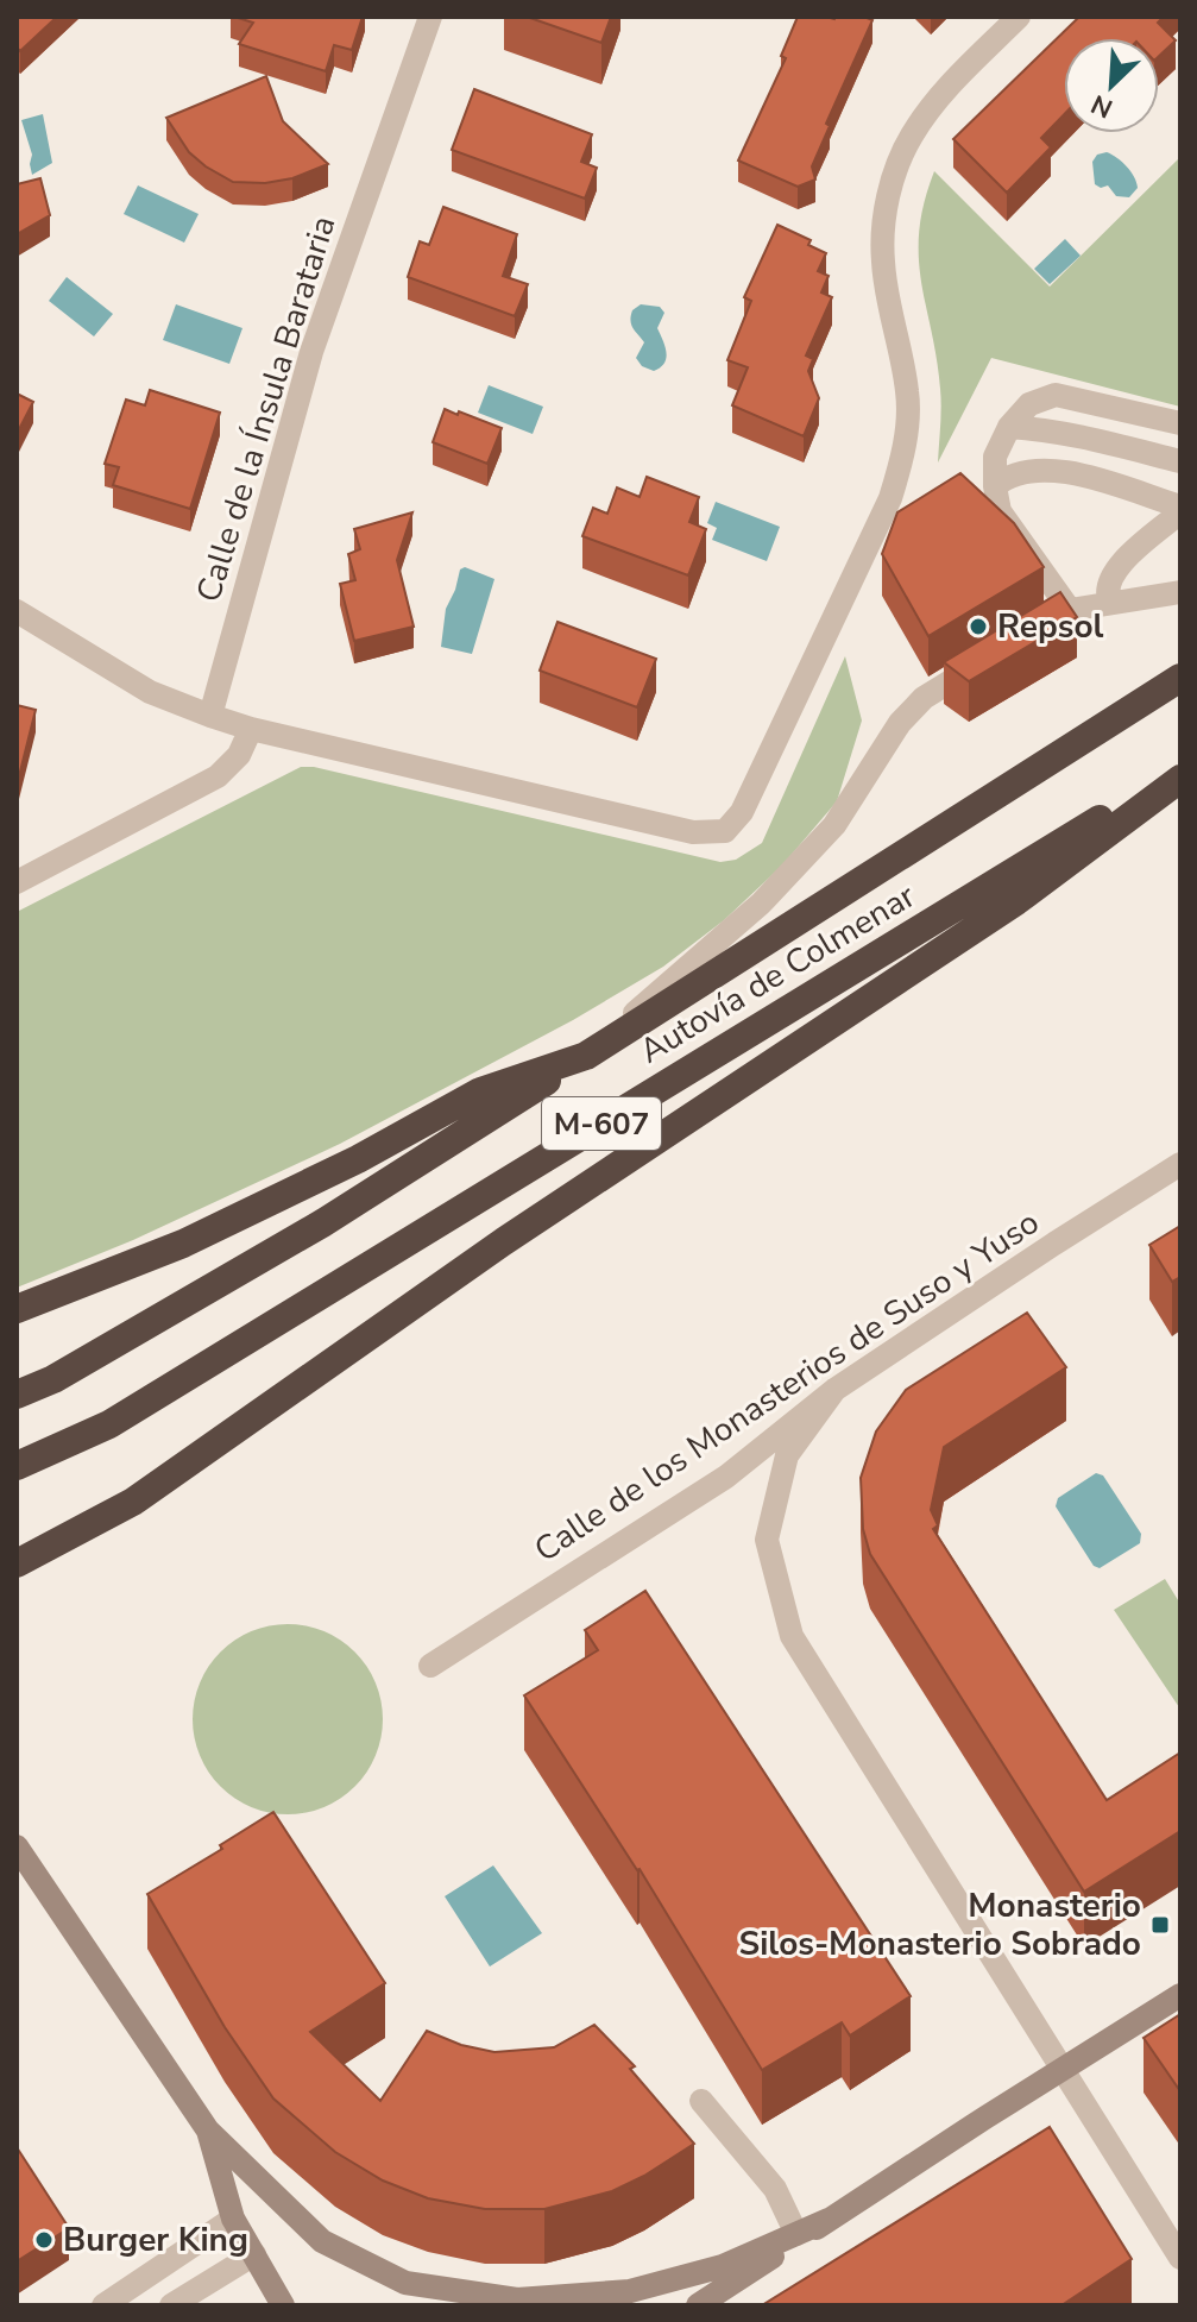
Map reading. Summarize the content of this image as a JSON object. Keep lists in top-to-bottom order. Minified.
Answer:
{"streets":{"highway":["Autovía de Colmenar","M-607"],"street":["Calle de la Ínsula Barataria","Calle de los Monasterios de Suso y Yuso"]},"places":{"other":["Repsol","Burger King"],"transit":["Monasterio Silos-Monasterio Sobrado"]},"north":"bottom left"}
